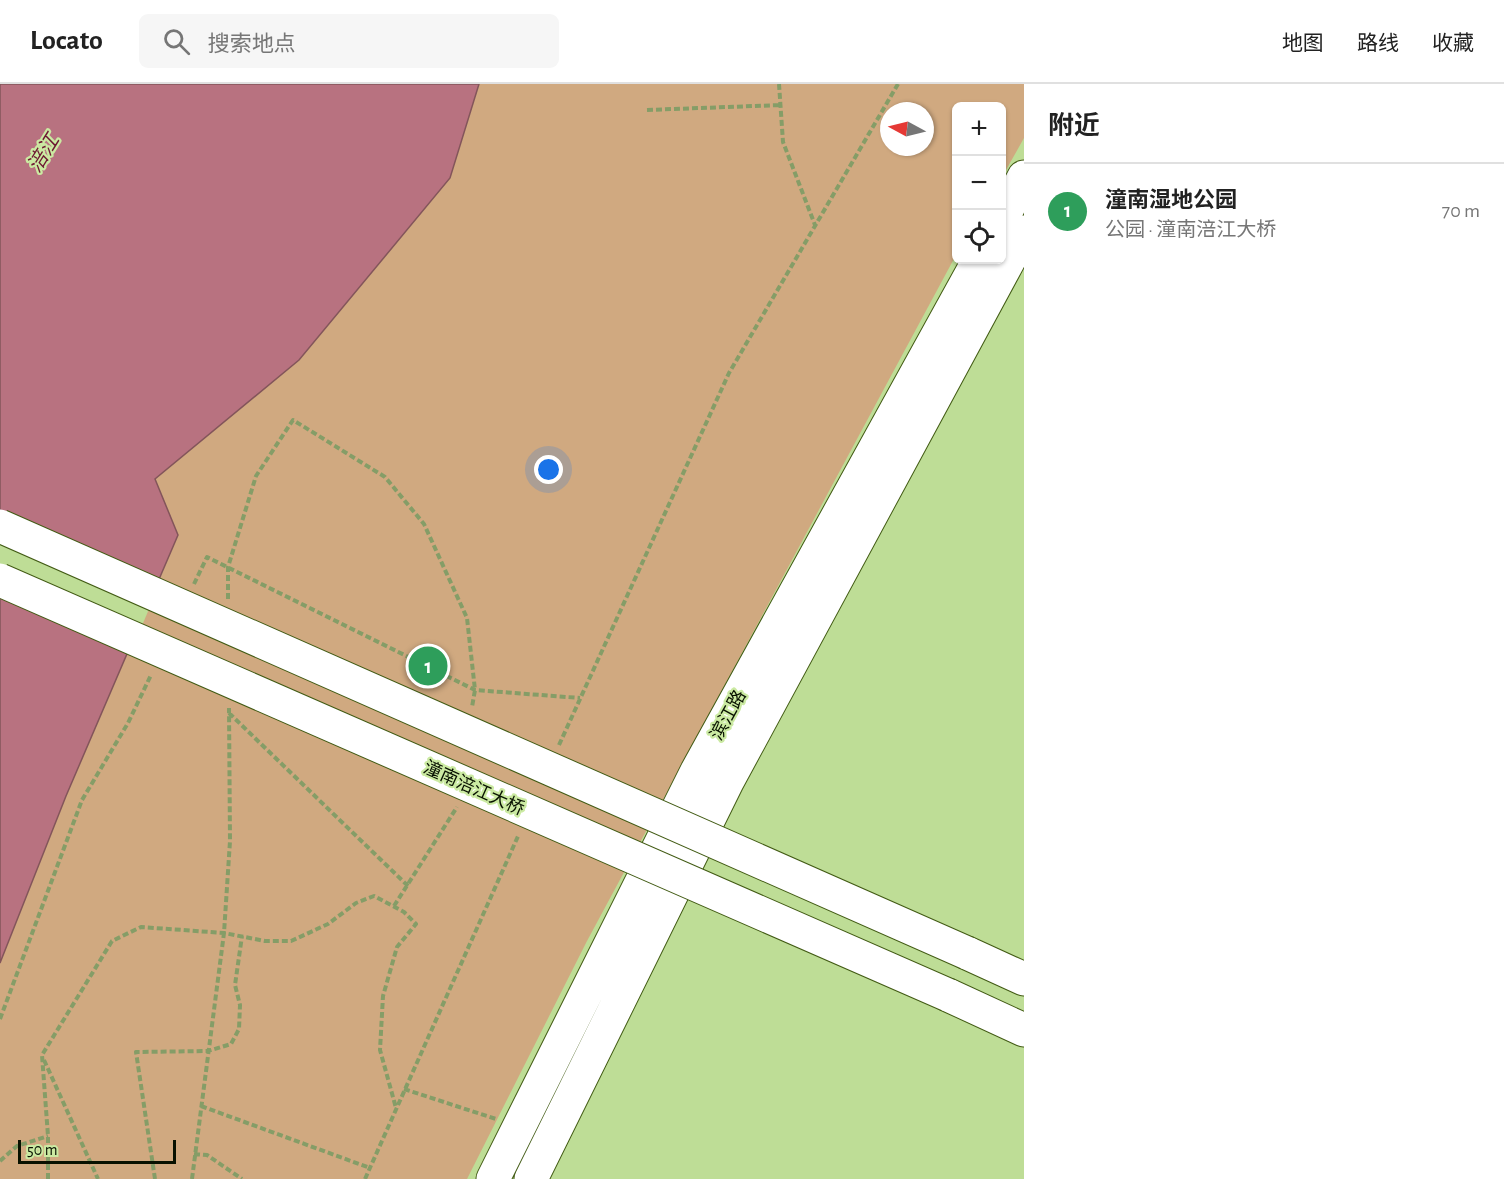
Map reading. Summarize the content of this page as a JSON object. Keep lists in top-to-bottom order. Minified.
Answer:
{"streets":{"main road":["滨江路","潼南涪江大桥"]},"water":["涪江"],"scale_bar":"50 m","north":"left","page":{"header":"Locato","search":"搜索地点","nav":["地图","路线","收藏"],"heading":"附近","map_buttons":["+","−"],"list":[{"mark":"1","name":"潼南湿地公园","note":"公园 · 潼南涪江大桥","value":"70 m"}],"pins":"1","scale":"50 m"}}
